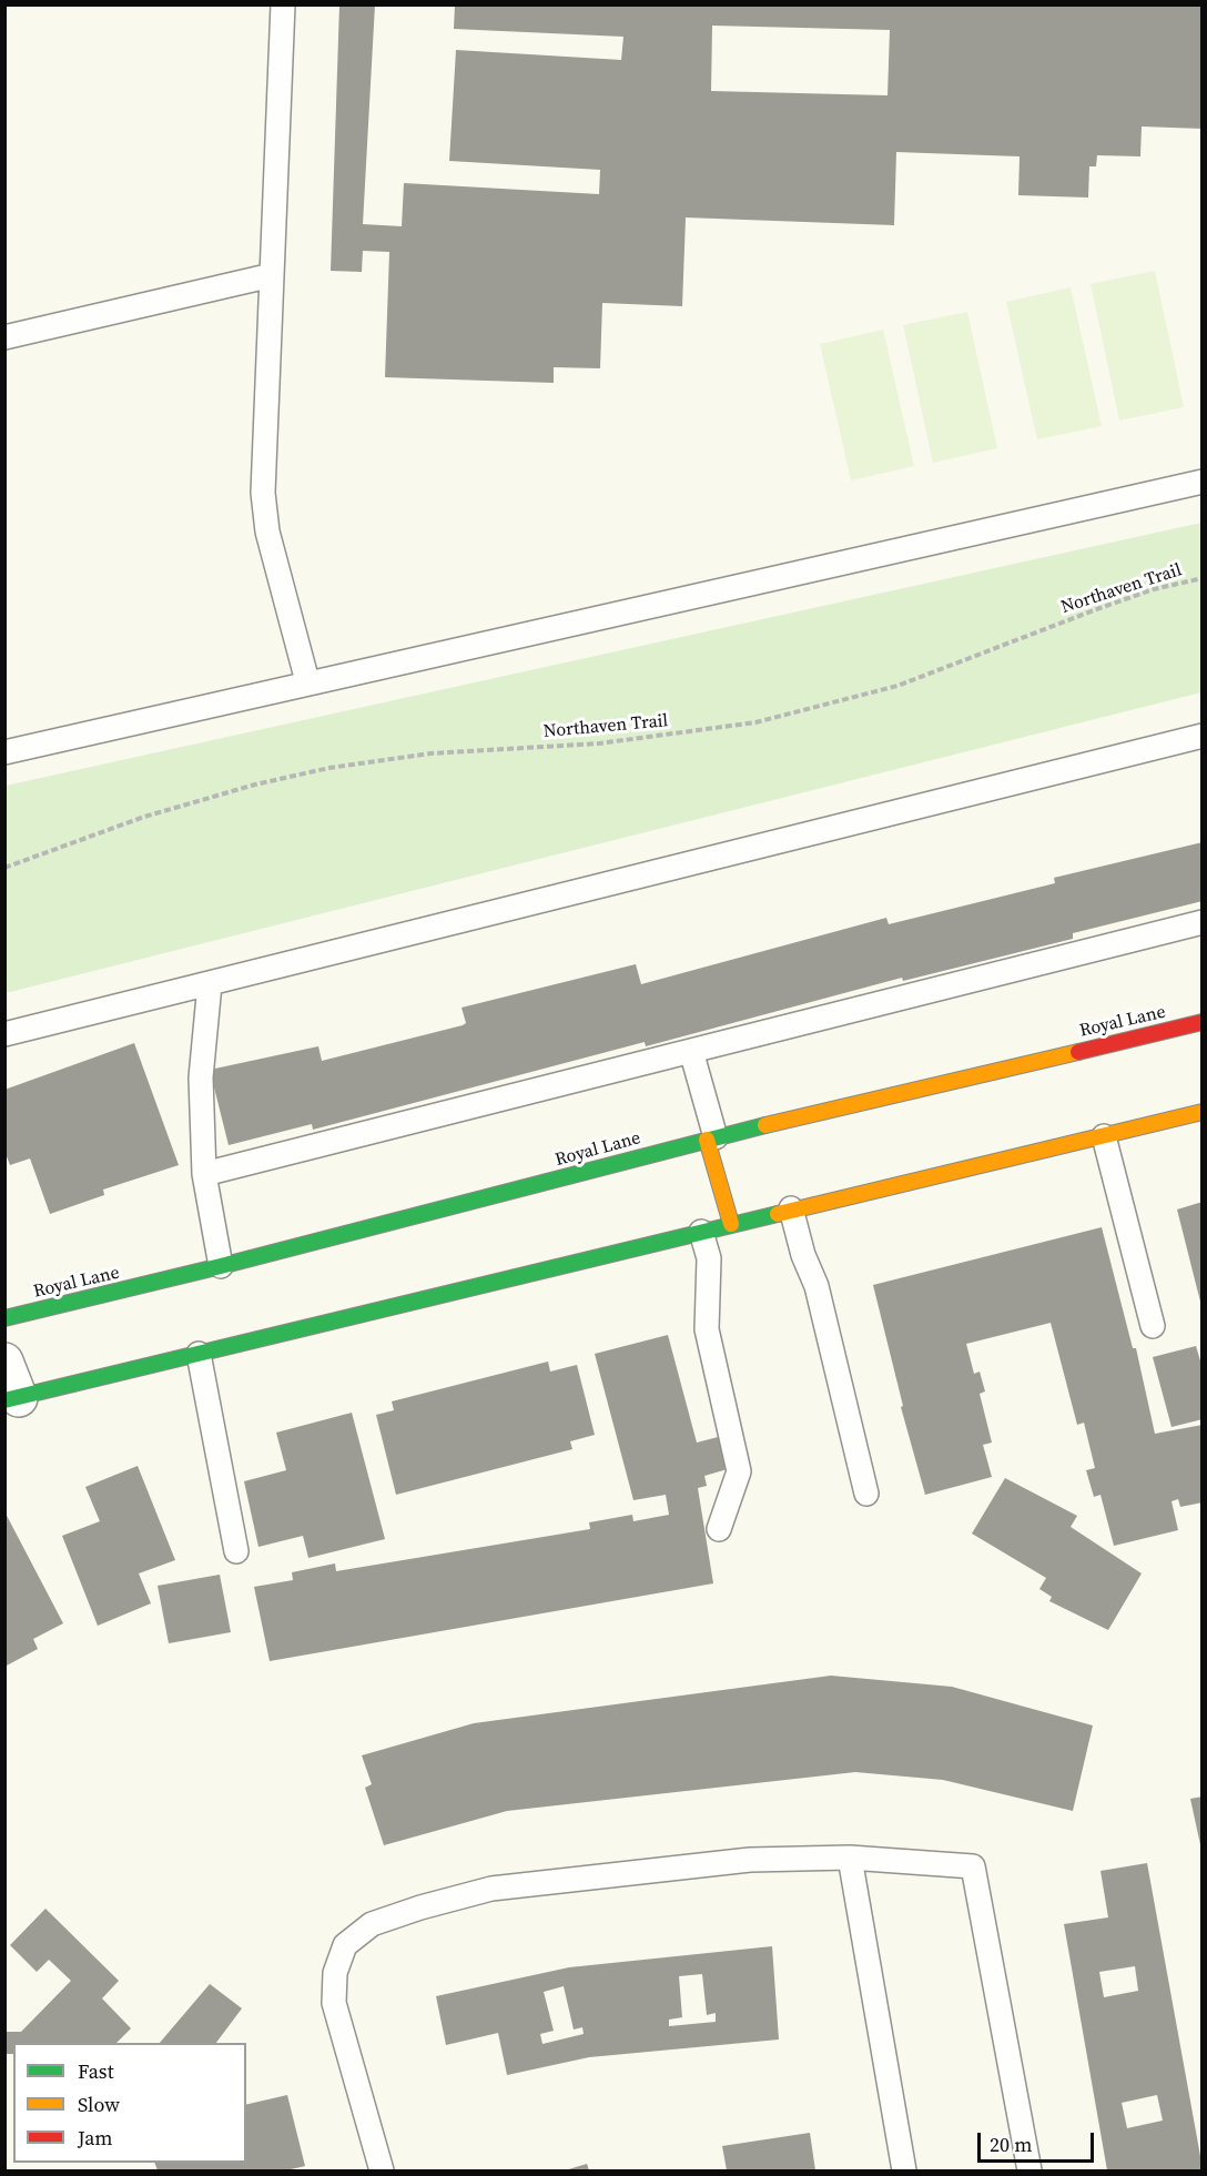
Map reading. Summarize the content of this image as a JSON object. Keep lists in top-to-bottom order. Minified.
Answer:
{"streets":{"main road":["Royal Lane"],"path":["Northaven Trail"]},"legend":["Fast","Slow","Jam"],"scale_bar":"20 m"}
